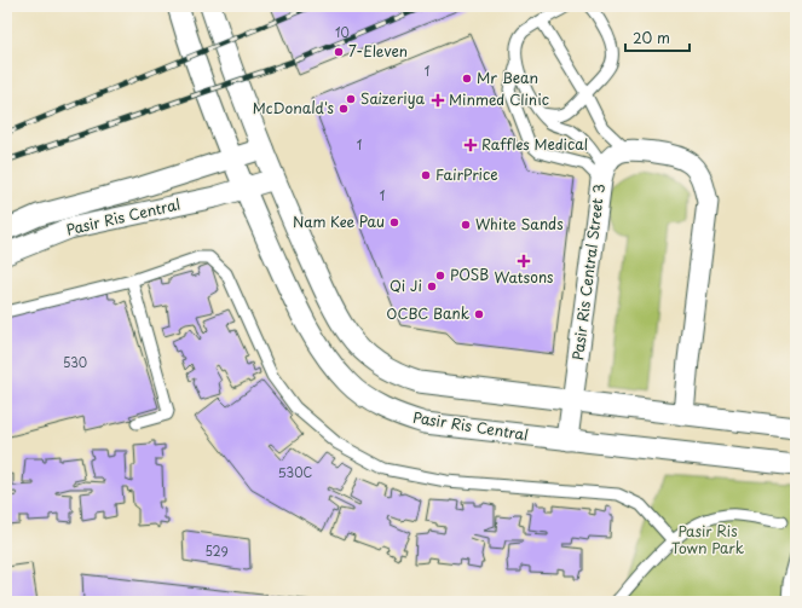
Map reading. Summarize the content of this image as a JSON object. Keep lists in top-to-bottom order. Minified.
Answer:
{"streets":{"street":["Pasir Ris Central","Pasir Ris Central Street 3"]},"crossings":[["Pasir Ris Central","Pasir Ris Central Street 3"]],"parks":["Pasir Ris Town Park"],"places":{"other":["7-Eleven","Mr Bean","Saizeriya","McDonald's","FairPrice","Nam Kee Pau","White Sands","POSB","Qi Ji","OCBC Bank"],"health":["Minmed Clinic","Raffles Medical","Watsons"]},"house_numbers":["10","1","1","1","530","530C","529"],"scale_bar":"20 m"}
